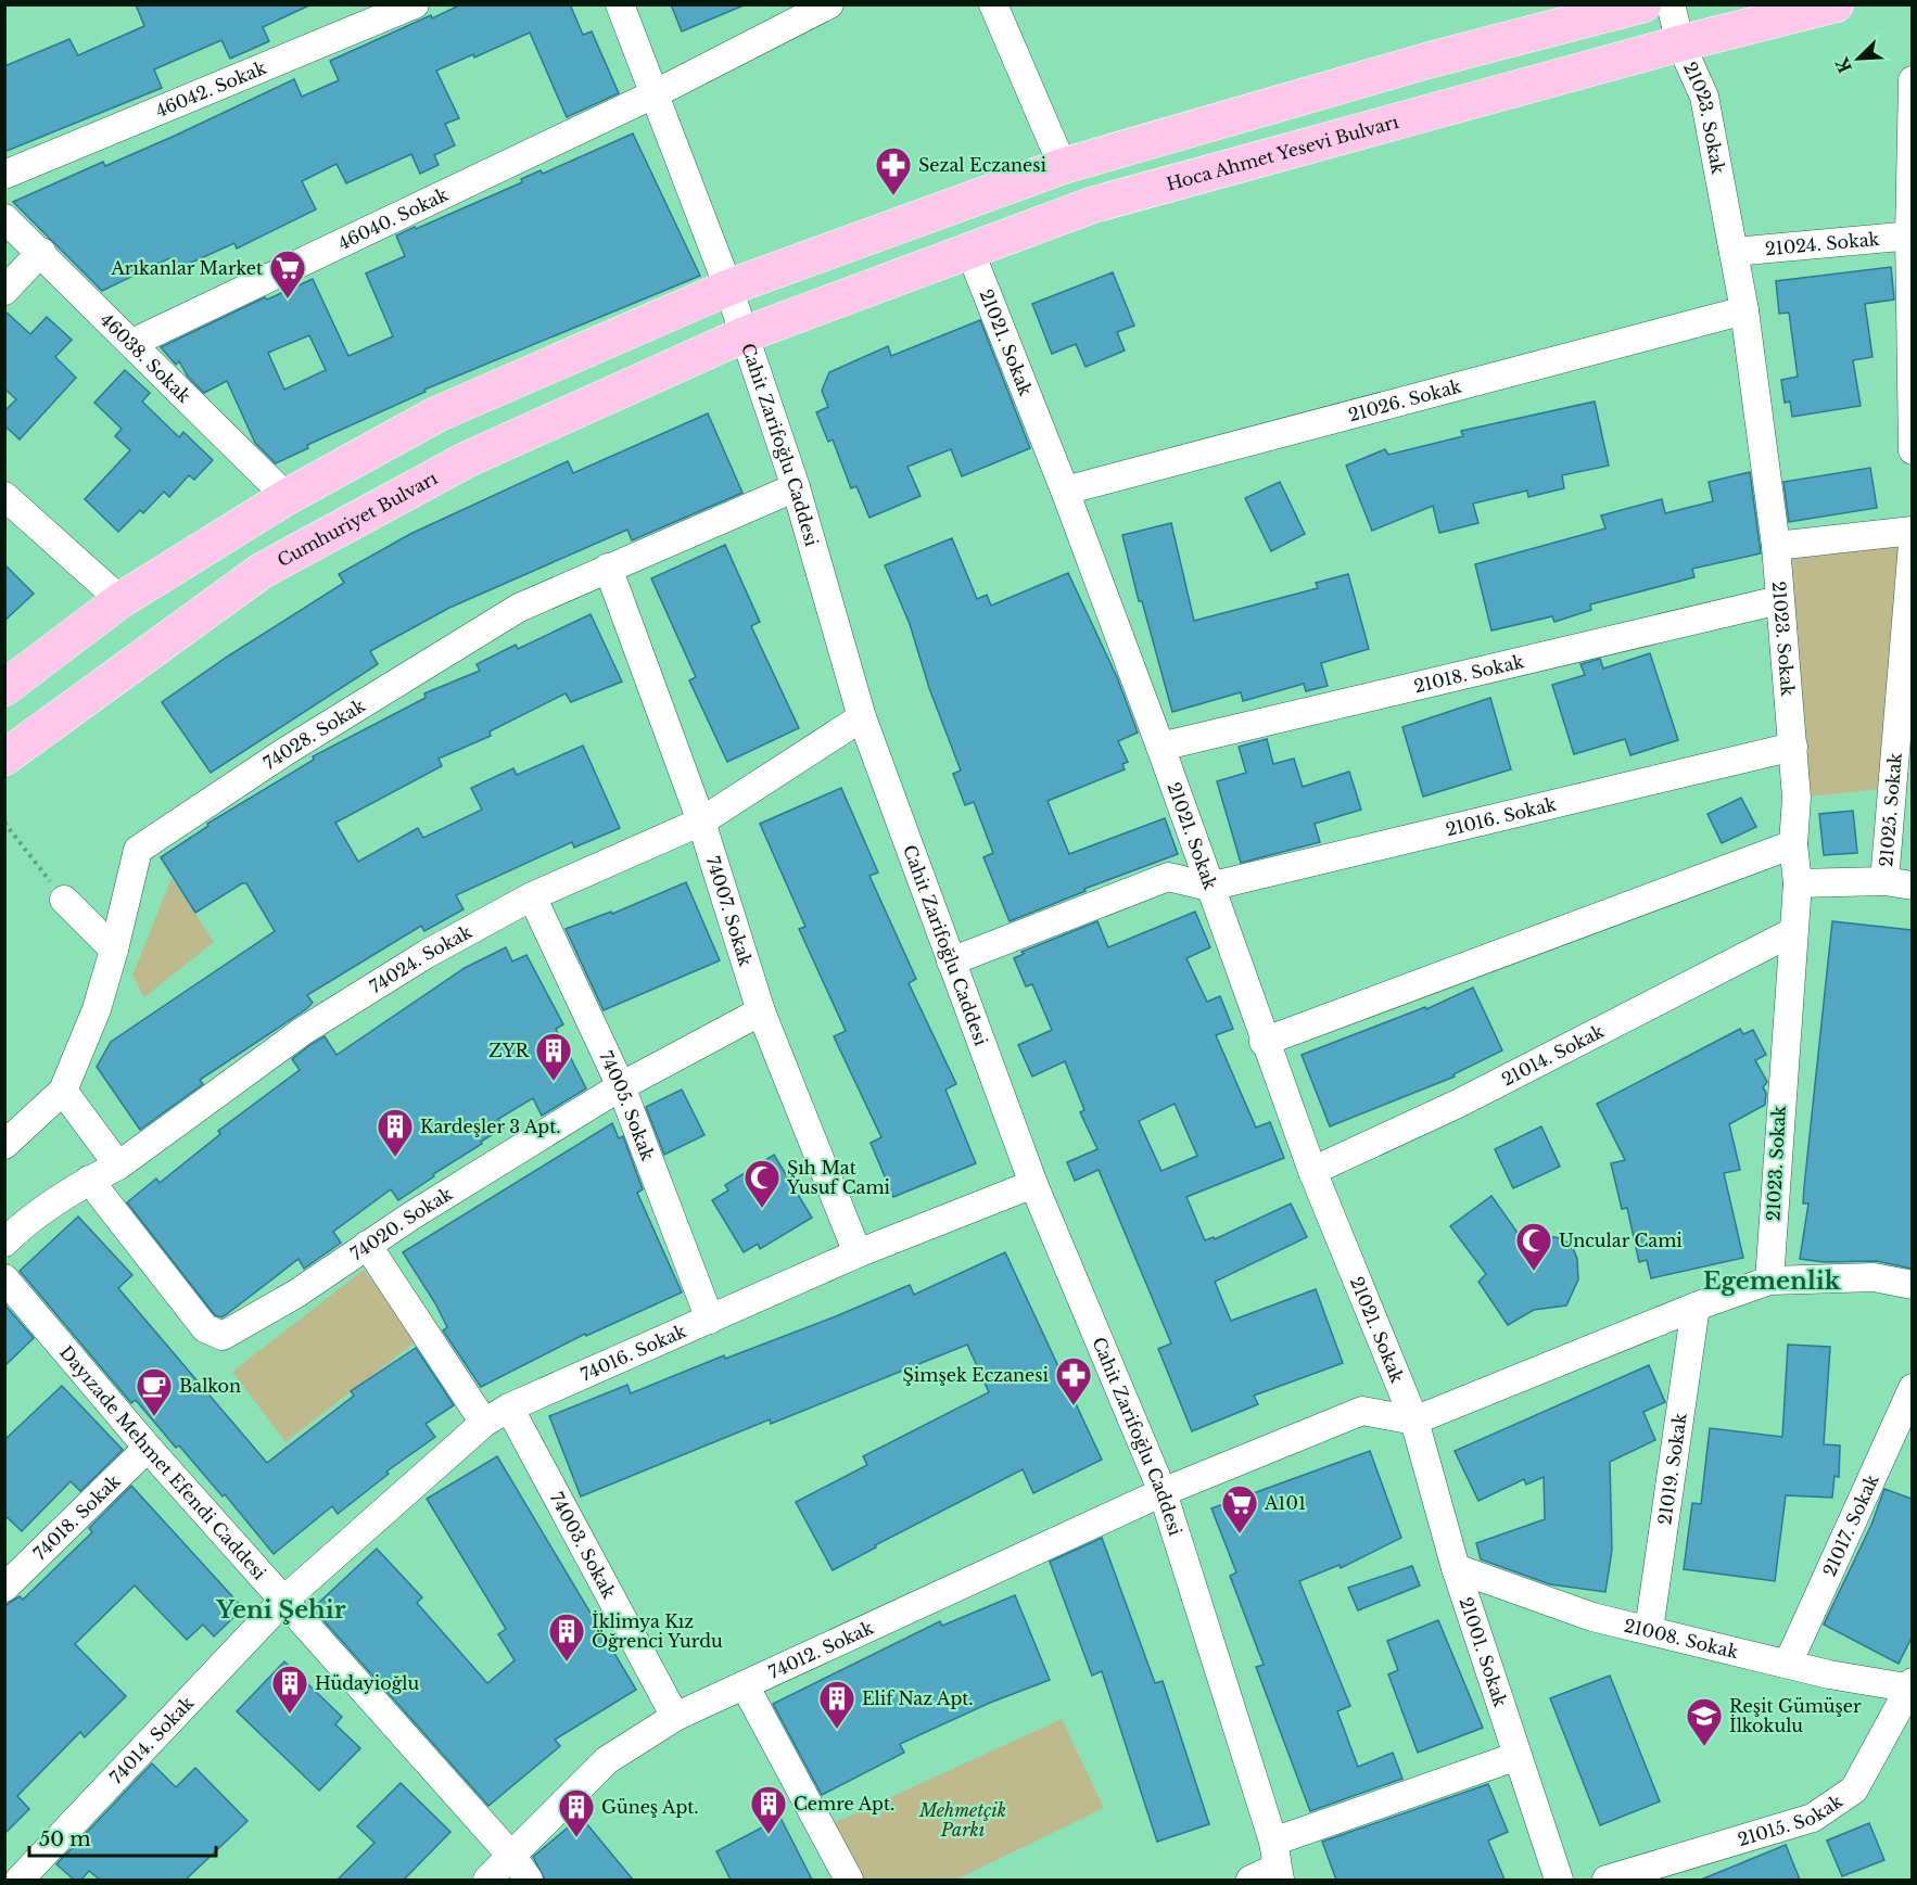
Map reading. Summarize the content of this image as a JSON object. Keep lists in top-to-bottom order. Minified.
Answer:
{"streets":{"main road":["Hoca Ahmet Yesevi Bulvarı","Cumhuriyet Bulvarı"],"street":["46042. Sokak","21023. Sokak","46040. Sokak","21024. Sokak","21021. Sokak","46038. Sokak","21026. Sokak","Cahit Zarifoğlu Caddesi","21018. Sokak","74028. Sokak","21025. Sokak","21016. Sokak","74007. Sokak","74024. Sokak","21014. Sokak","74005. Sokak","74020. Sokak","74016. Sokak","Dayızade Mehmet Efendi Caddesi","21019. Sokak","74018. Sokak","21017. Sokak","74003. Sokak","21008. Sokak","74012. Sokak","21001. Sokak","74014. Sokak","21015. Sokak"]},"crossings":[["21023. Sokak","Hoca Ahmet Yesevi Bulvarı"],["21023. Sokak","21024. Sokak"],["21023. Sokak","21026. Sokak"],["21023. Sokak","21018. Sokak"],["21023. Sokak","21016. Sokak"],["21023. Sokak","21014. Sokak"],["Hoca Ahmet Yesevi Bulvarı","21021. Sokak"],["Hoca Ahmet Yesevi Bulvarı","Cahit Zarifoğlu Caddesi"],["Hoca Ahmet Yesevi Bulvarı","Cumhuriyet Bulvarı"],["46040. Sokak","46038. Sokak"],["46040. Sokak","Cahit Zarifoğlu Caddesi"],["21021. Sokak","21026. Sokak"],["21021. Sokak","21018. Sokak"],["21021. Sokak","21016. Sokak"],["21021. Sokak","21014. Sokak"],["21021. Sokak","74012. Sokak"],["21021. Sokak","21001. Sokak"],["Cahit Zarifoğlu Caddesi","Cumhuriyet Bulvarı"],["Cahit Zarifoğlu Caddesi","74028. Sokak"],["Cahit Zarifoğlu Caddesi","74024. Sokak"],["Cahit Zarifoğlu Caddesi","74016. Sokak"],["Cahit Zarifoğlu Caddesi","74012. Sokak"],["74028. Sokak","74007. Sokak"],["74007. Sokak","74024. Sokak"],["74007. Sokak","74020. Sokak"],["74007. Sokak","74016. Sokak"],["74024. Sokak","74005. Sokak"],["74024. Sokak","74020. Sokak"],["74005. Sokak","74020. Sokak"],["74005. Sokak","74016. Sokak"],["74016. Sokak","Dayızade Mehmet Efendi Caddesi"],["74016. Sokak","74003. Sokak"],["74016. Sokak","74014. Sokak"],["Dayızade Mehmet Efendi Caddesi","74018. Sokak"],["Dayızade Mehmet Efendi Caddesi","74012. Sokak"],["Dayızade Mehmet Efendi Caddesi","74014. Sokak"],["21019. Sokak","21008. Sokak"],["21017. Sokak","21008. Sokak"],["74003. Sokak","74012. Sokak"],["21008. Sokak","21001. Sokak"],["21008. Sokak","21015. Sokak"],["74012. Sokak","21001. Sokak"]],"districts":["Egemenlik","Yeni Şehir"],"parks":["Mehmetçik Parkı"],"places":{"pharmacy":["Sezal Eczanesi","Şimşek Eczanesi"],"supermarket":["Arıkanlar Market","A101"],"building":["ZYR","Kardeşler 3 Apt.","İklimya Kız Öğrenci Yurdu","Hüdayioğlu","Elif Naz Apt.","Cemre Apt.","Güneş Apt."],"mosque":["Şıh Mat Yusuf Cami","Uncular Cami"],"cafe":["Balkon"],"school or university":["Reşit Gümüşer İlkokulu"]},"scale_bar":"50 m","north":"bottom left"}
